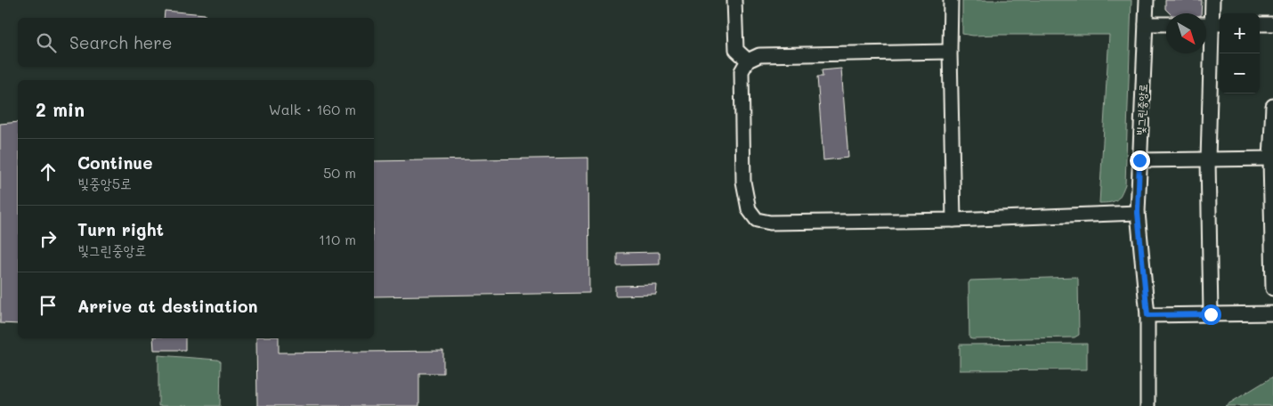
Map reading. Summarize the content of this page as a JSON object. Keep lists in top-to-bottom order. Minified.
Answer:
{"streets":{"street":["빛그린중앙로"]},"north":"bottom right","page":{"map_buttons":["+","−"],"search":"Search here","heading":["2 min","Walk · 160 m"],"list":[["Continue","빛중앙5로","50 m"],["Turn right","빛그린중앙로","110 m"],"Arrive at destination"]}}
